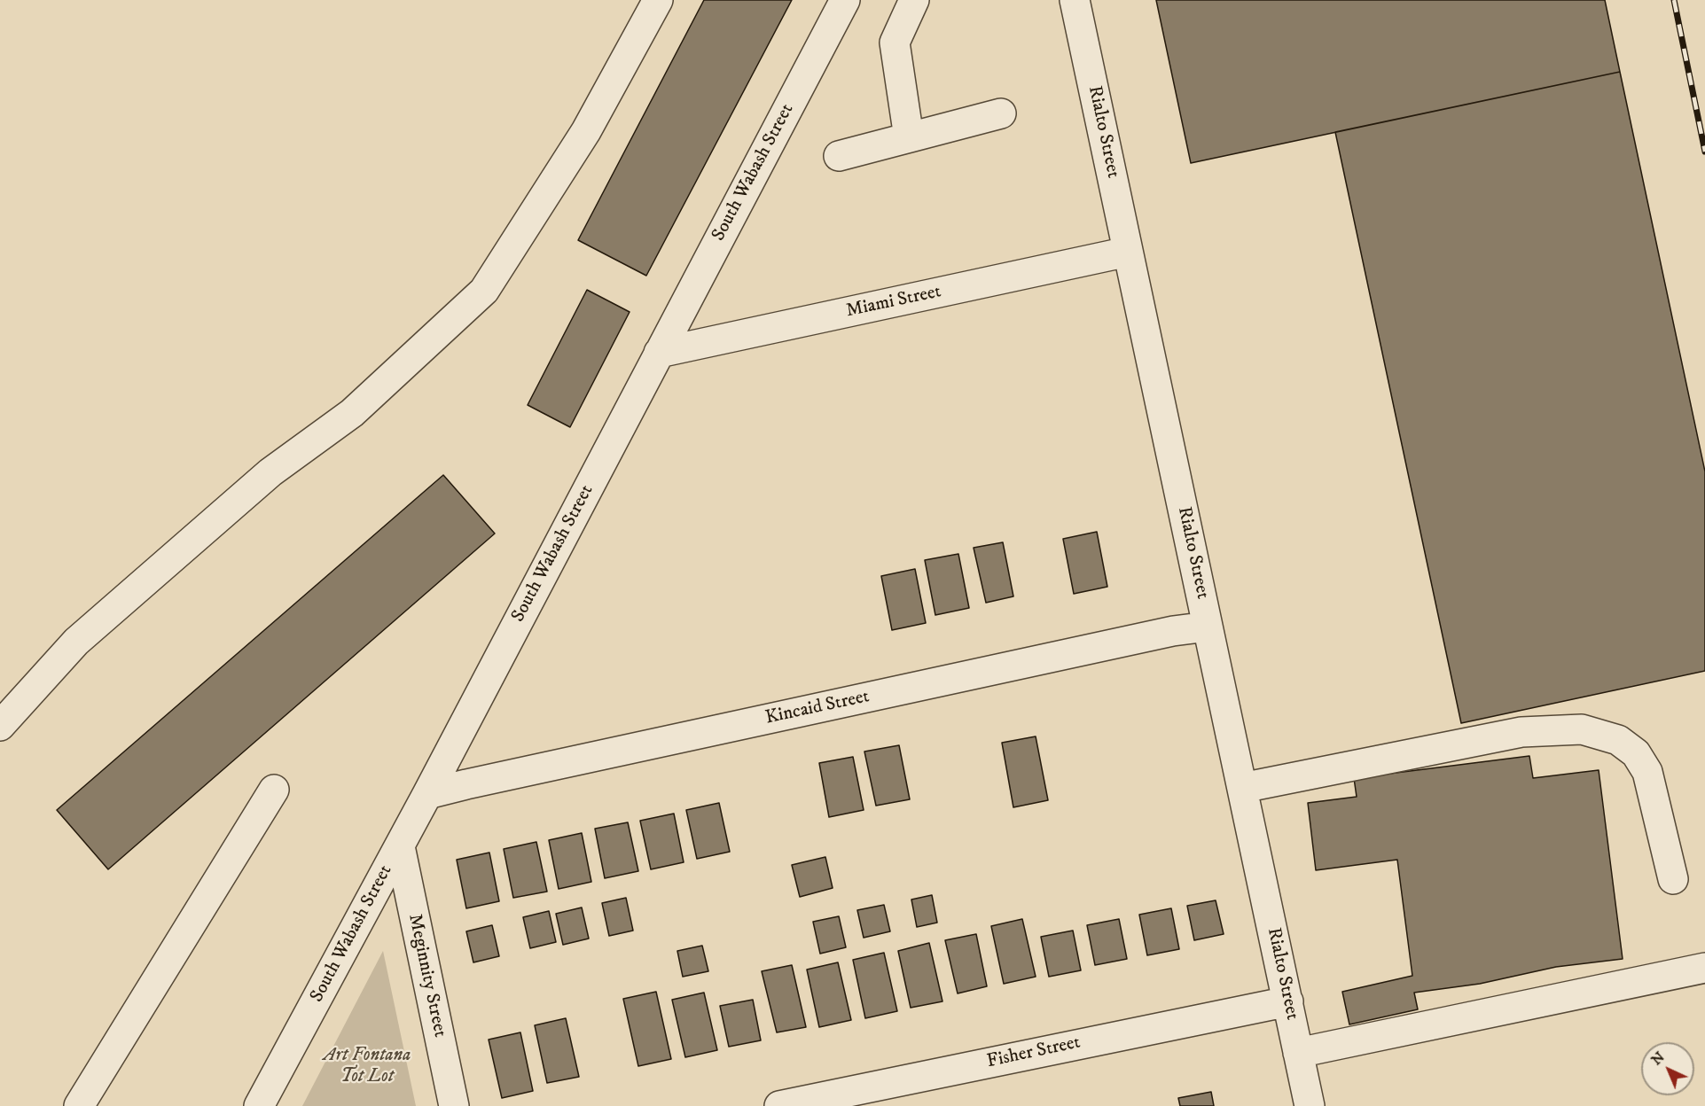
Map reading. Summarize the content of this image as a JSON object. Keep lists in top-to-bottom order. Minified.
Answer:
{"streets":{"street":["Rialto Street","South Wabash Street","Miami Street","Kincaid Street","Meginnity Street","Fisher Street"]},"crossings":[["Rialto Street","Miami Street"],["Rialto Street","Kincaid Street"],["Rialto Street","Fisher Street"],["South Wabash Street","Miami Street"],["South Wabash Street","Kincaid Street"],["South Wabash Street","Meginnity Street"]],"parks":["Art Fontana Tot Lot"],"north":"top left"}
